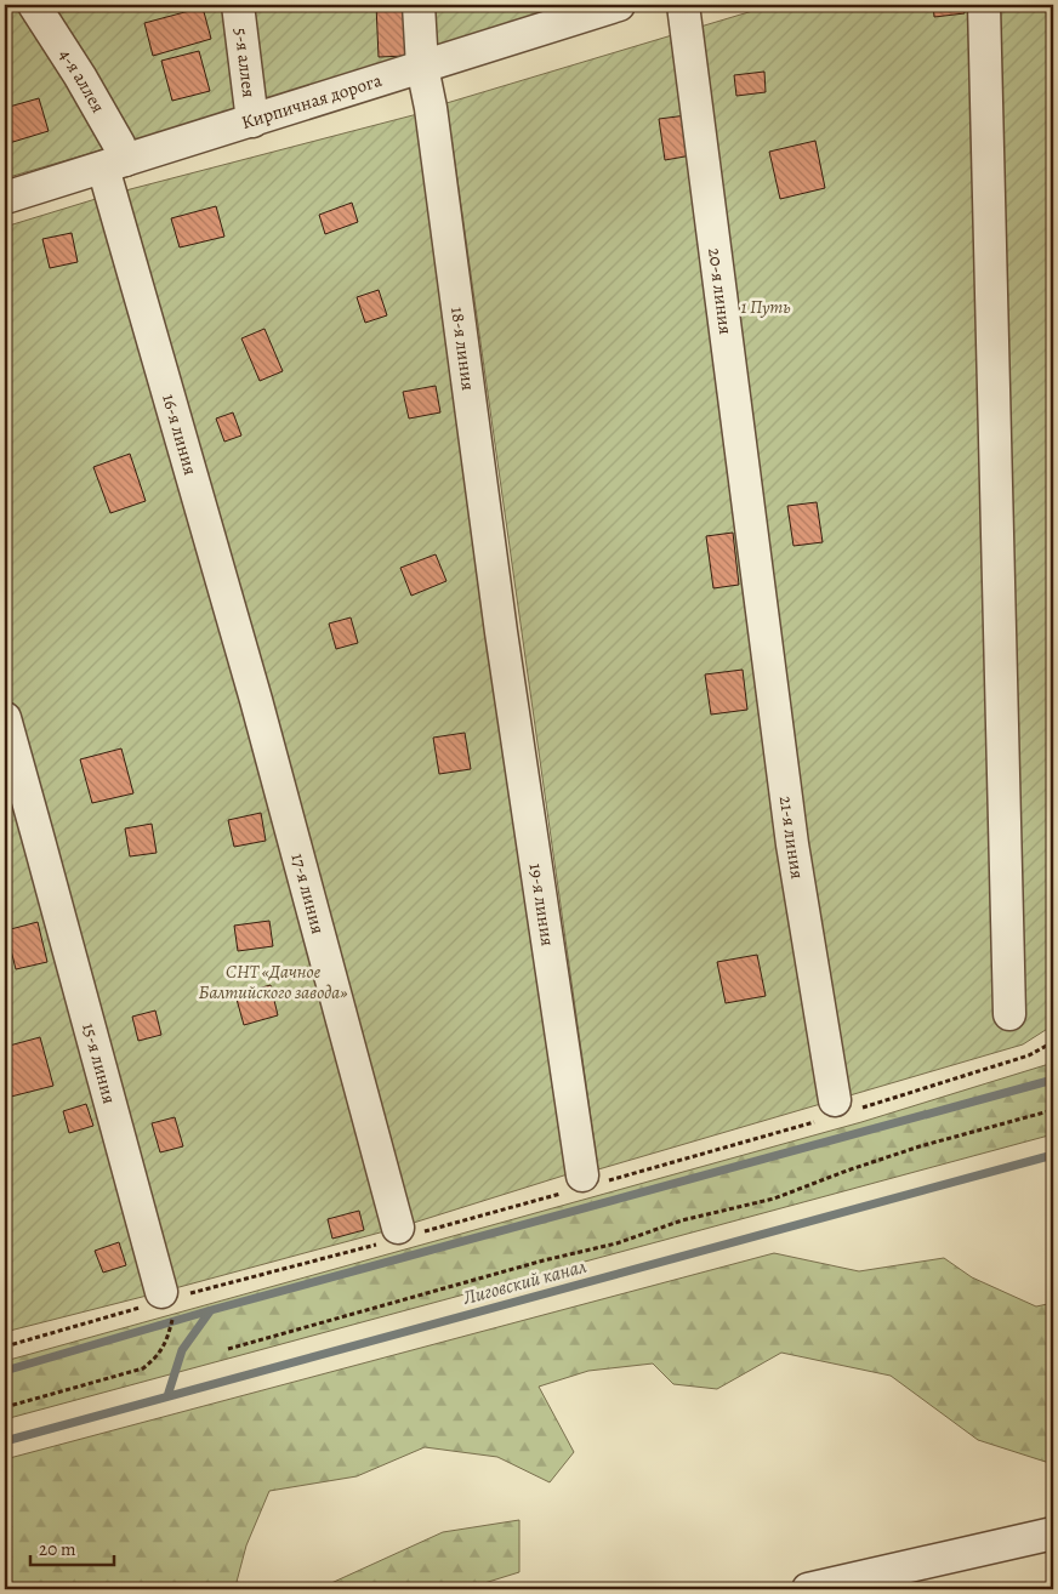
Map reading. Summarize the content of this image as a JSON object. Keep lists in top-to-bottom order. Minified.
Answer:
{"streets":{"street":["5-я аллея","4-я аллея","Кирпичная дорога","20-я линия","18-я линия","16-я линия","21-я линия","17-я линия","19-я линия","15-я линия"]},"crossings":[["5-я аллея","Кирпичная дорога"],["4-я аллея","Кирпичная дорога"],["4-я аллея","16-я линия"],["Кирпичная дорога","18-я линия"],["Кирпичная дорога","16-я линия"],["20-я линия","21-я линия"],["18-я линия","19-я линия"],["16-я линия","17-я линия"]],"water":["Лиговский канал"],"parks":["1 Путь","СНТ «Дачное Балтийского завода»"],"scale_bar":"20 m"}
